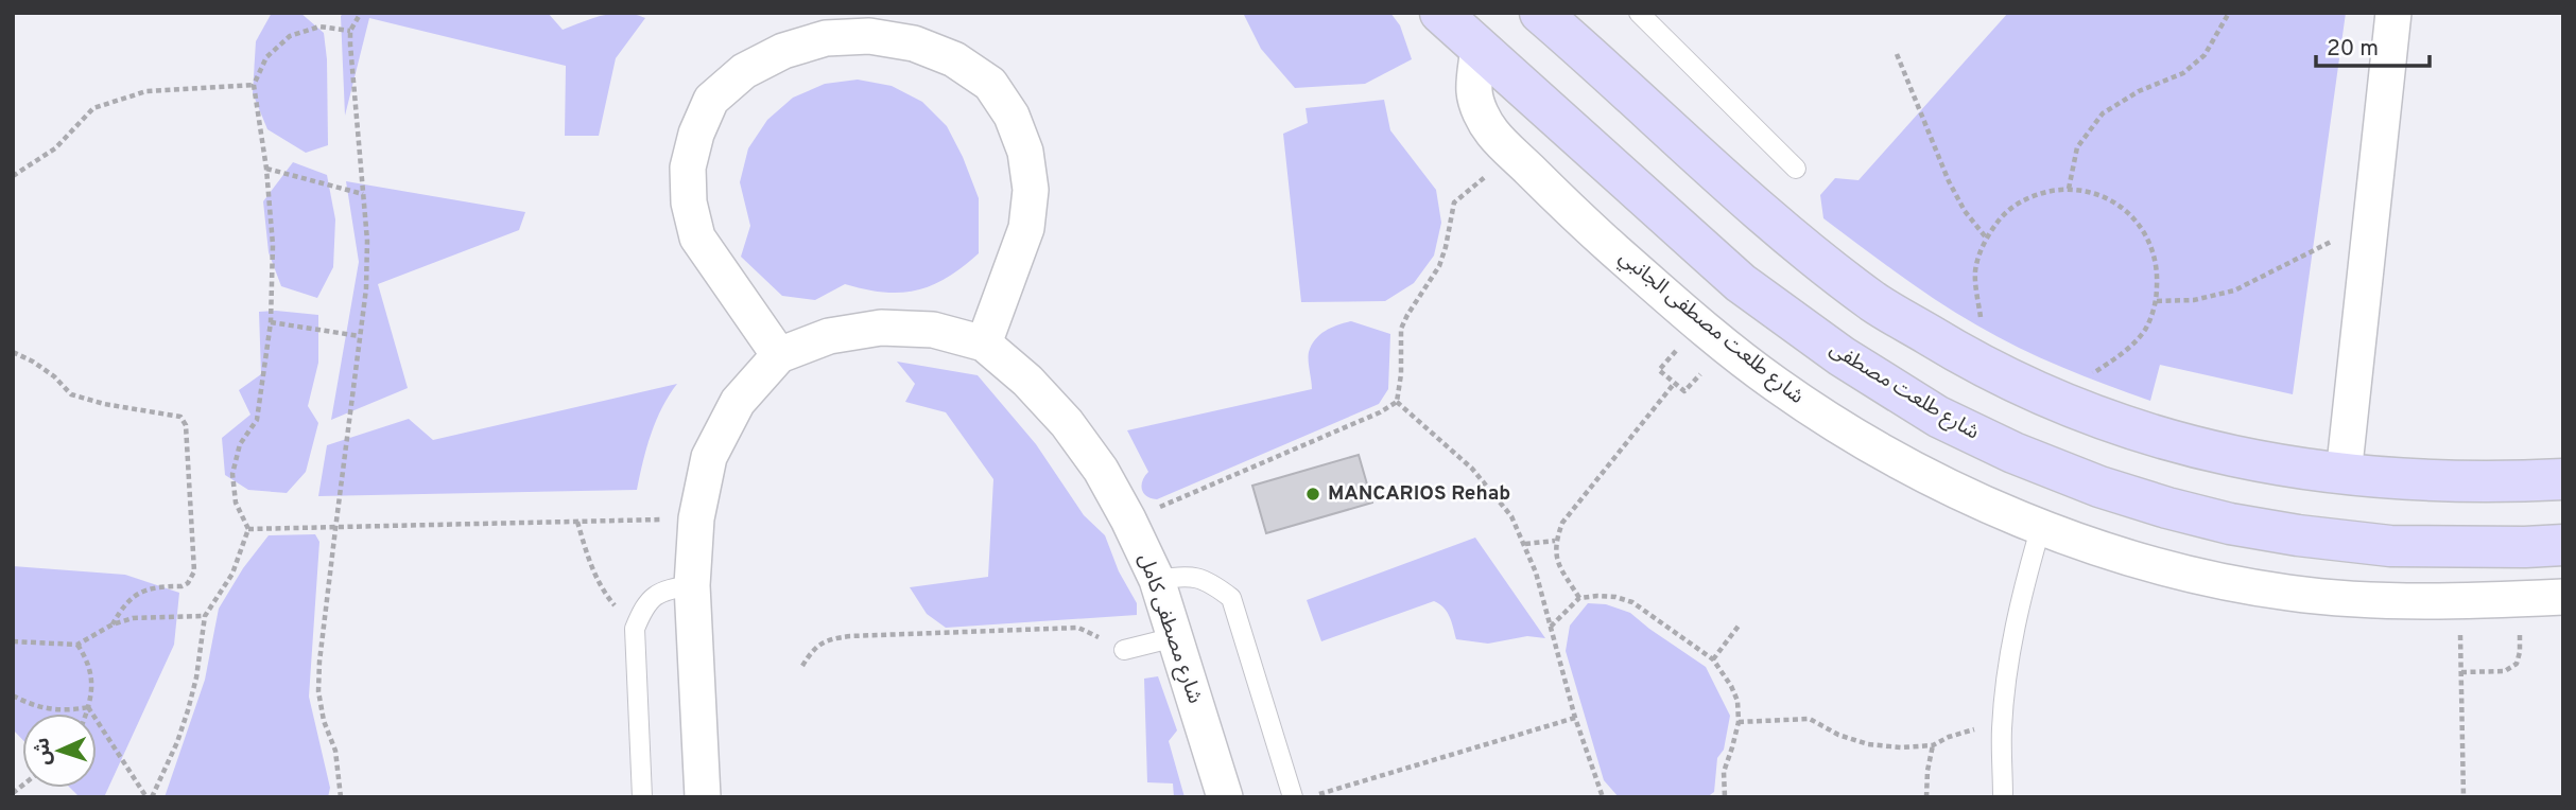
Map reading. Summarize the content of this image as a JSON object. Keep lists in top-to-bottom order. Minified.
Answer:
{"streets":{"street":["شارع طلعت مصطفى الجانبي","شارع طلعت مصطفى","شارع مصطفى كامل"]},"crossings":[["شارع طلعت مصطفى الجانبي","شارع طلعت مصطفى"]],"places":["MANCARIOS Rehab"],"scale_bar":"20 m","north":"left"}
